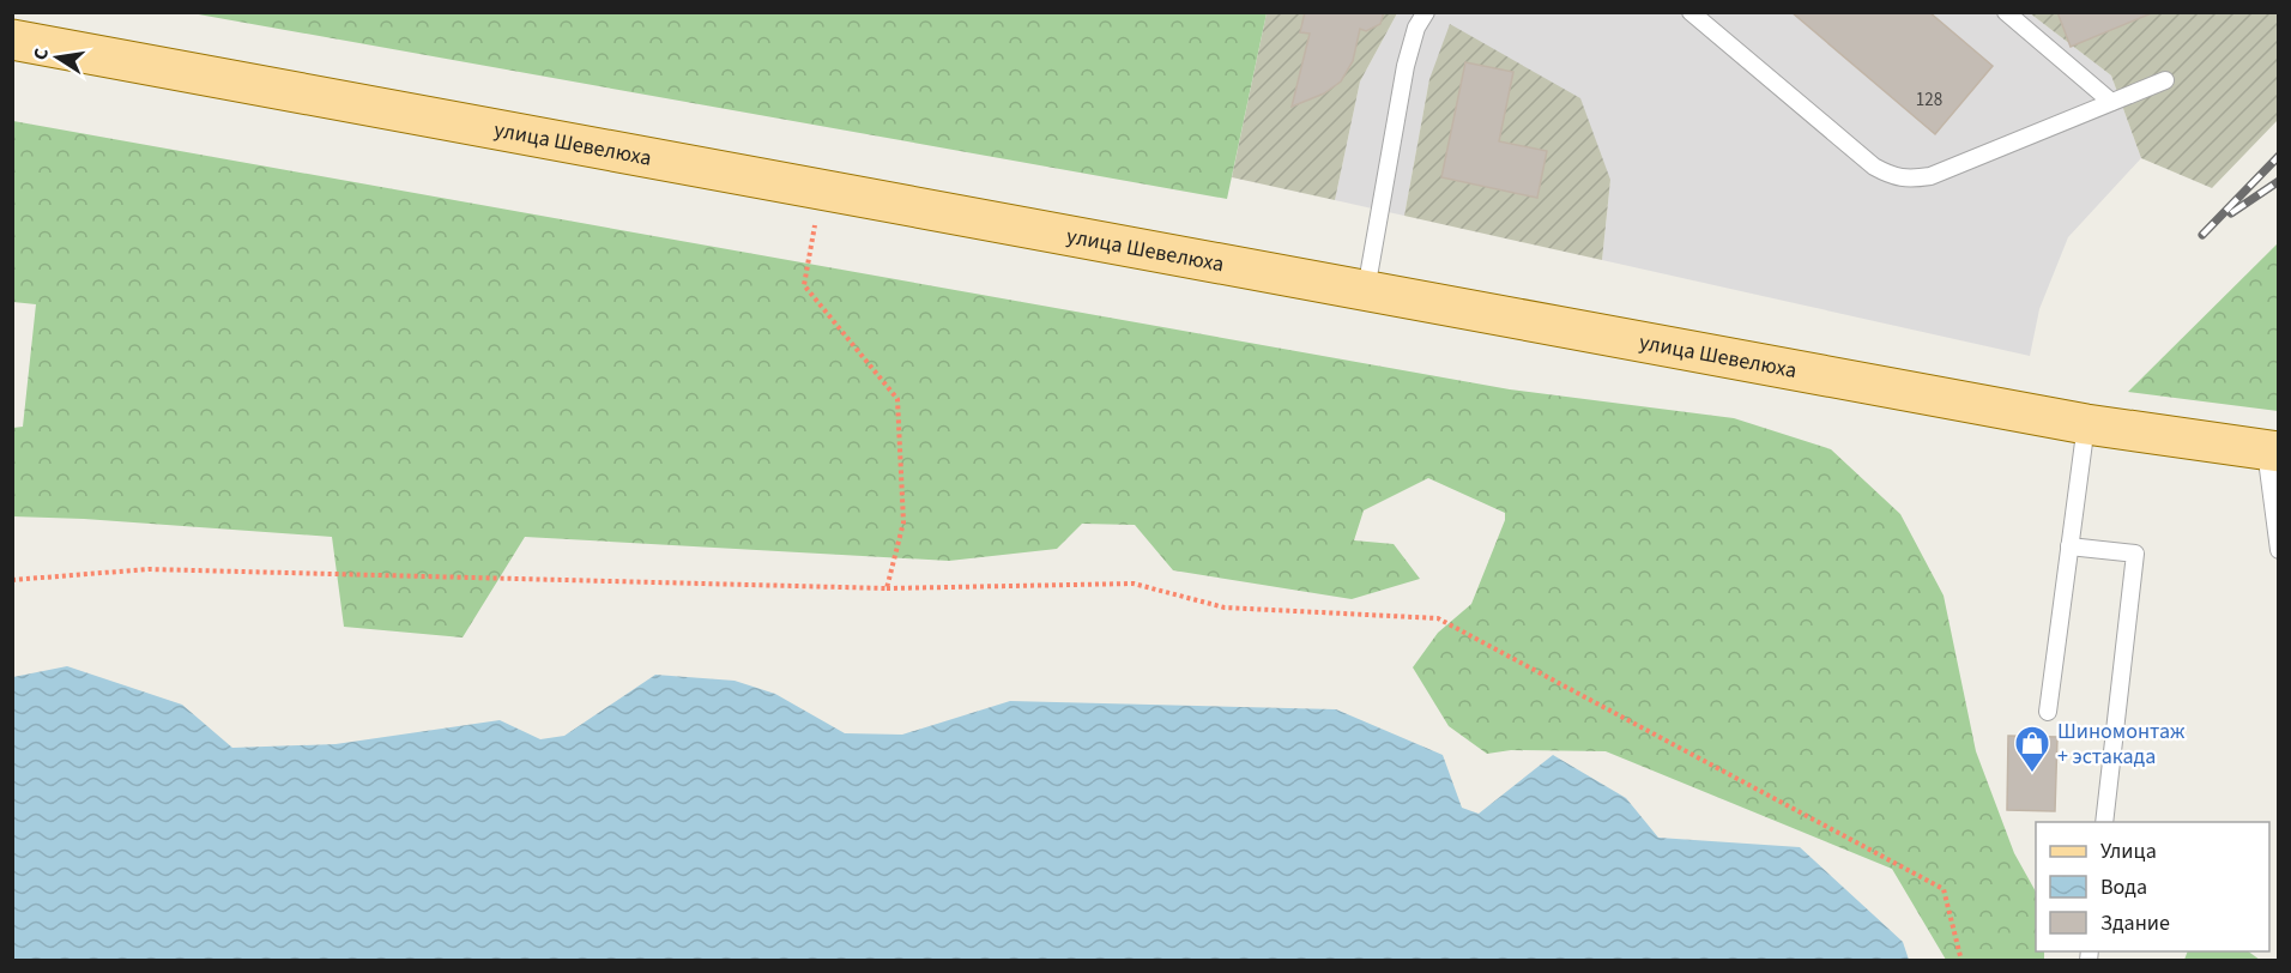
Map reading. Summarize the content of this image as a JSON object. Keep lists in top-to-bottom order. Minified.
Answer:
{"streets":{"main road":["улица Шевелюха"]},"places":{"shop":["Шиномонтаж + эстакада"]},"house_numbers":["128"],"legend":["Улица","Вода","Здание"],"north":"left"}
